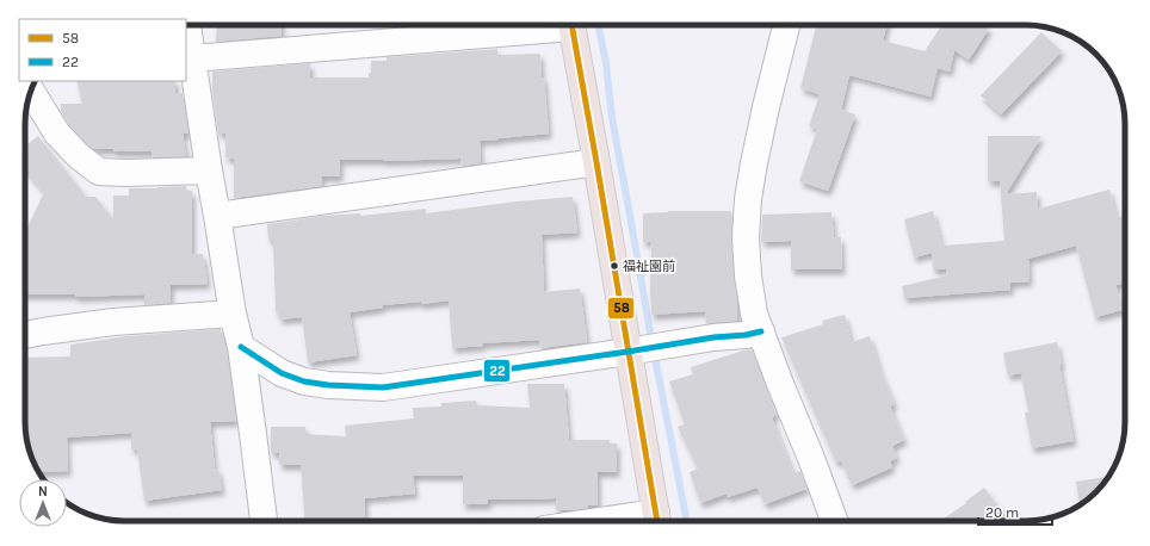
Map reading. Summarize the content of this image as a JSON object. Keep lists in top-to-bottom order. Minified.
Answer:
{"places":["福祉園前"],"lines":["transit line 58","transit line 22"],"legend":["58","22"],"scale_bar":"20 m","north":"top"}
